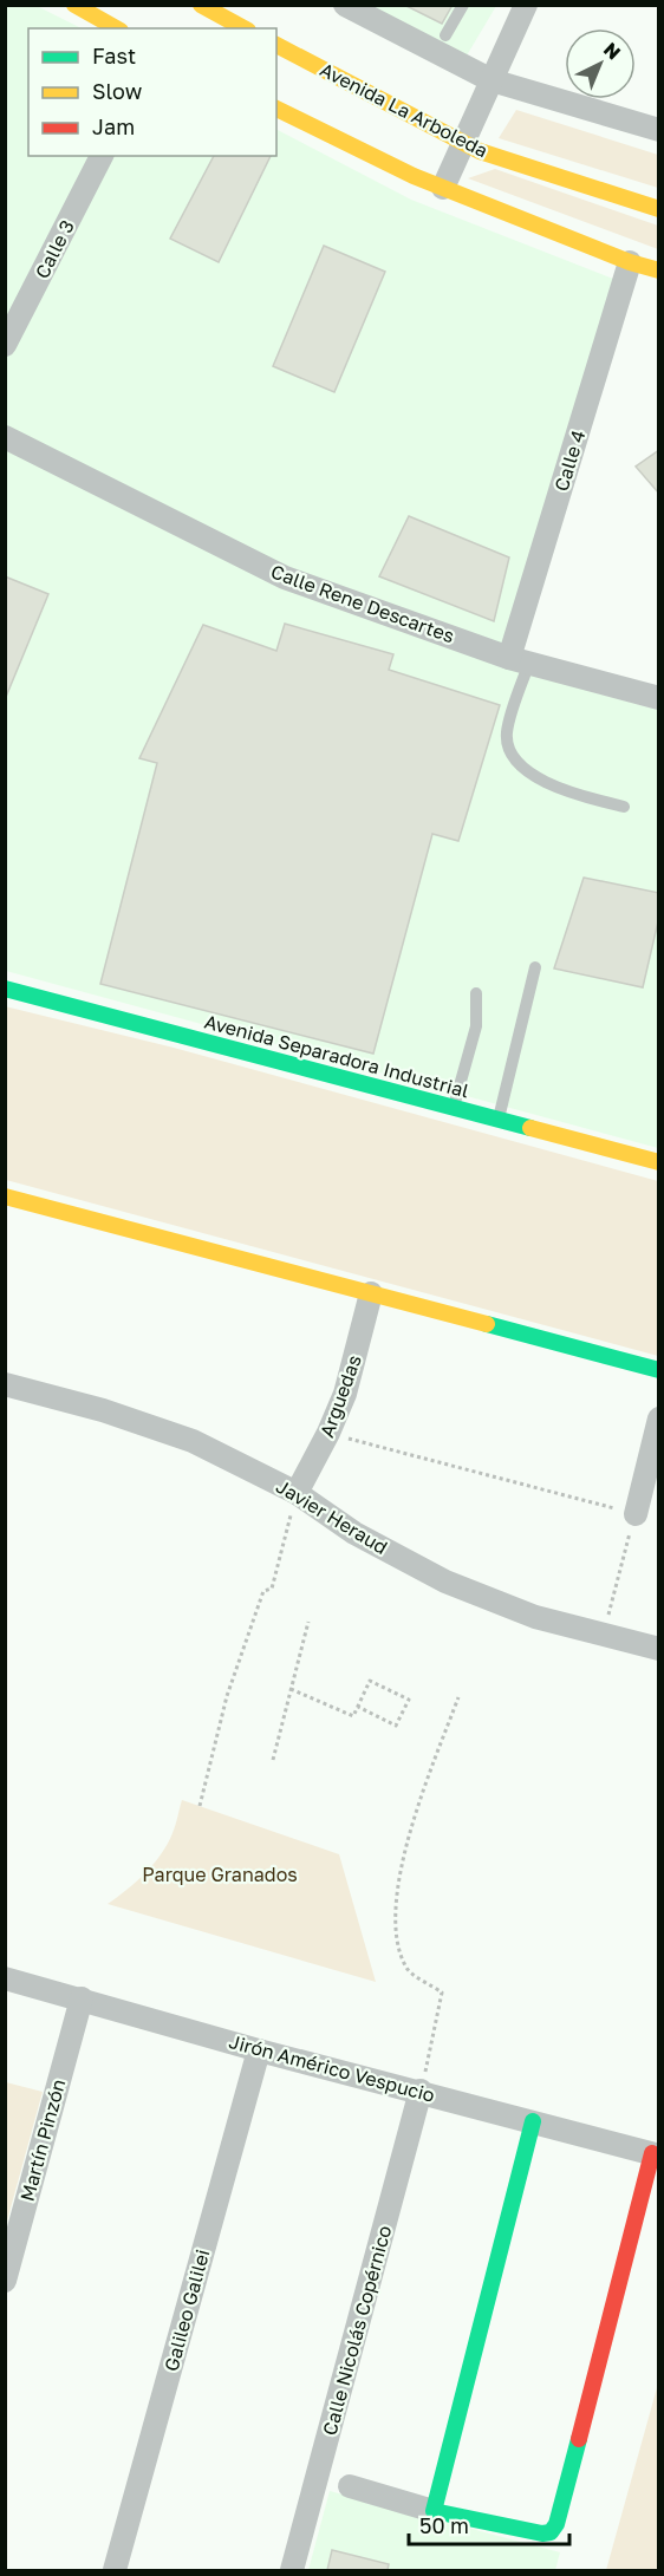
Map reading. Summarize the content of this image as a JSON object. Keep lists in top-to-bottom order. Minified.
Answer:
{"streets":{"street":["Avenida La Arboleda","Calle 3","Calle 4","Calle Rene Descartes","Avenida Separadora Industrial","Arguedas","Javier Heraud","Jirón Américo Vespucio","Martín Pinzón","Galileo Galilei","Calle Nicolás Copérnico"]},"crossings":[["Calle 4","Calle Rene Descartes"],["Arguedas","Javier Heraud"],["Jirón Américo Vespucio","Martín Pinzón"],["Jirón Américo Vespucio","Galileo Galilei"],["Jirón Américo Vespucio","Calle Nicolás Copérnico"]],"parks":["Parque Granados"],"legend":["Fast","Slow","Jam"],"scale_bar":"50 m","north":"top right"}
